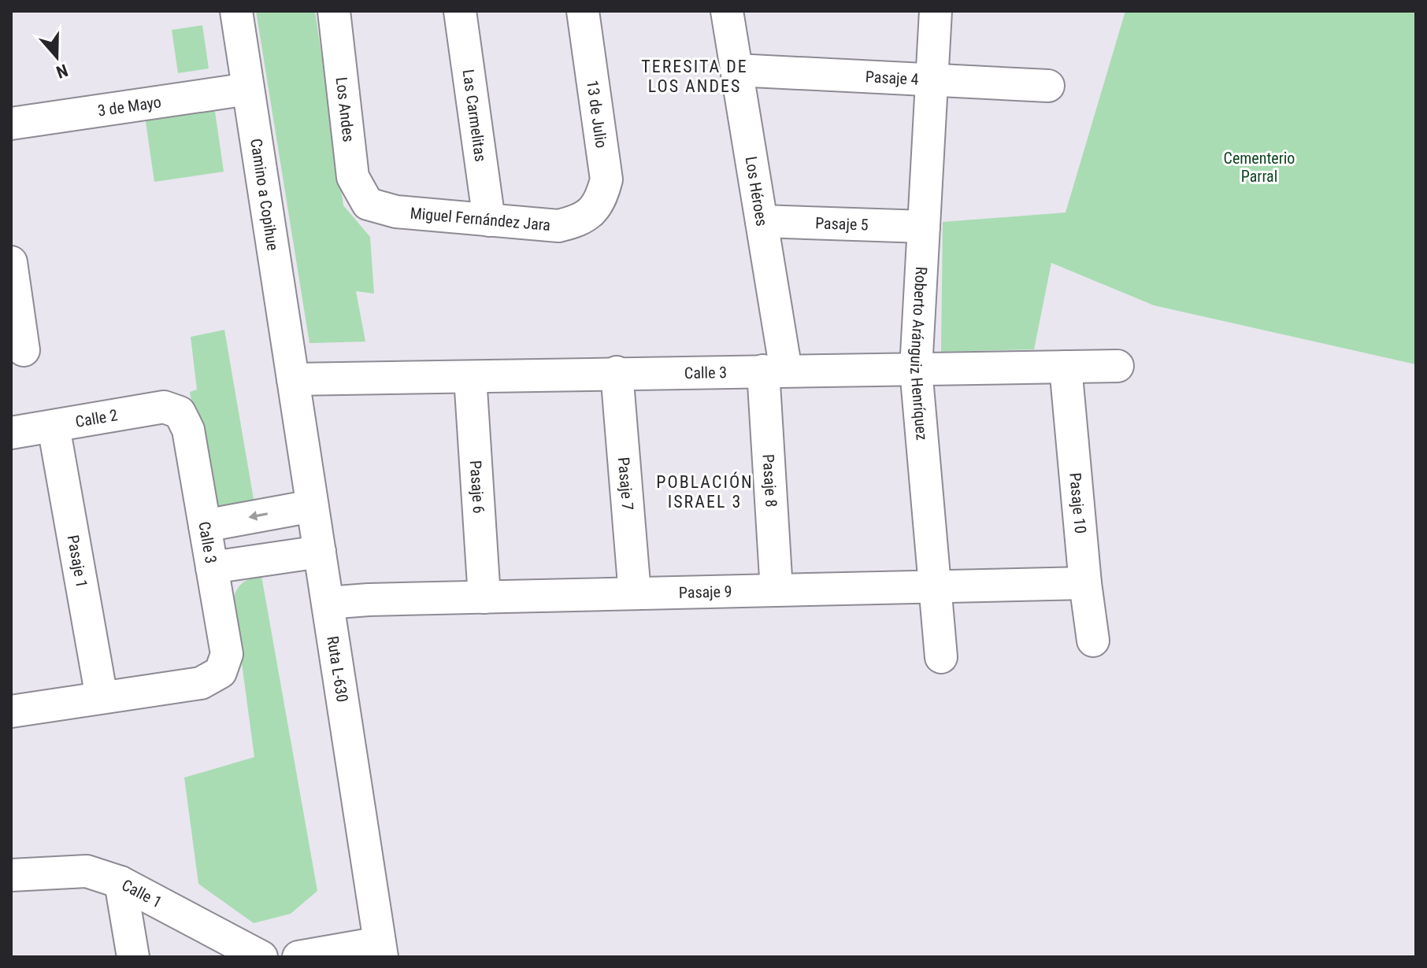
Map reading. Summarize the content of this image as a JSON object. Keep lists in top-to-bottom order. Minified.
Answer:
{"streets":{"street":["Pasaje 4","3 de Mayo","Los Andes","13 de Julio","Las Carmelitas","Los Héroes","Camino a Copihue","Miguel Fernández Jara","Pasaje 5","Roberto Aránguiz Henríquez","Calle 3","Calle 2","Pasaje 8","Pasaje 7","Pasaje 6","Pasaje 10","Pasaje 1","Pasaje 9","Ruta L-630","Calle 1"]},"crossings":[["Pasaje 4","Los Héroes"],["Pasaje 4","Roberto Aránguiz Henríquez"],["3 de Mayo","Camino a Copihue"],["Los Andes","Miguel Fernández Jara"],["13 de Julio","Miguel Fernández Jara"],["Las Carmelitas","Miguel Fernández Jara"],["Los Héroes","Pasaje 5"],["Los Héroes","Calle 3"],["Los Héroes","Pasaje 8"],["Camino a Copihue","Calle 3"],["Camino a Copihue","Ruta L-630"],["Pasaje 5","Roberto Aránguiz Henríquez"],["Roberto Aránguiz Henríquez","Calle 3"],["Roberto Aránguiz Henríquez","Pasaje 9"],["Calle 3","Calle 2"],["Calle 3","Pasaje 8"],["Calle 3","Pasaje 7"],["Calle 3","Pasaje 6"],["Calle 3","Pasaje 10"],["Calle 3","Pasaje 1"],["Calle 3","Ruta L-630"],["Calle 2","Pasaje 1"],["Pasaje 8","Pasaje 9"],["Pasaje 7","Pasaje 9"],["Pasaje 6","Pasaje 9"],["Pasaje 10","Pasaje 9"],["Pasaje 9","Ruta L-630"]],"districts":["TERESITA DE LOS ANDES","POBLACIÓN ISRAEL 3"],"parks":["Cementerio Parral"],"north":"bottom"}
